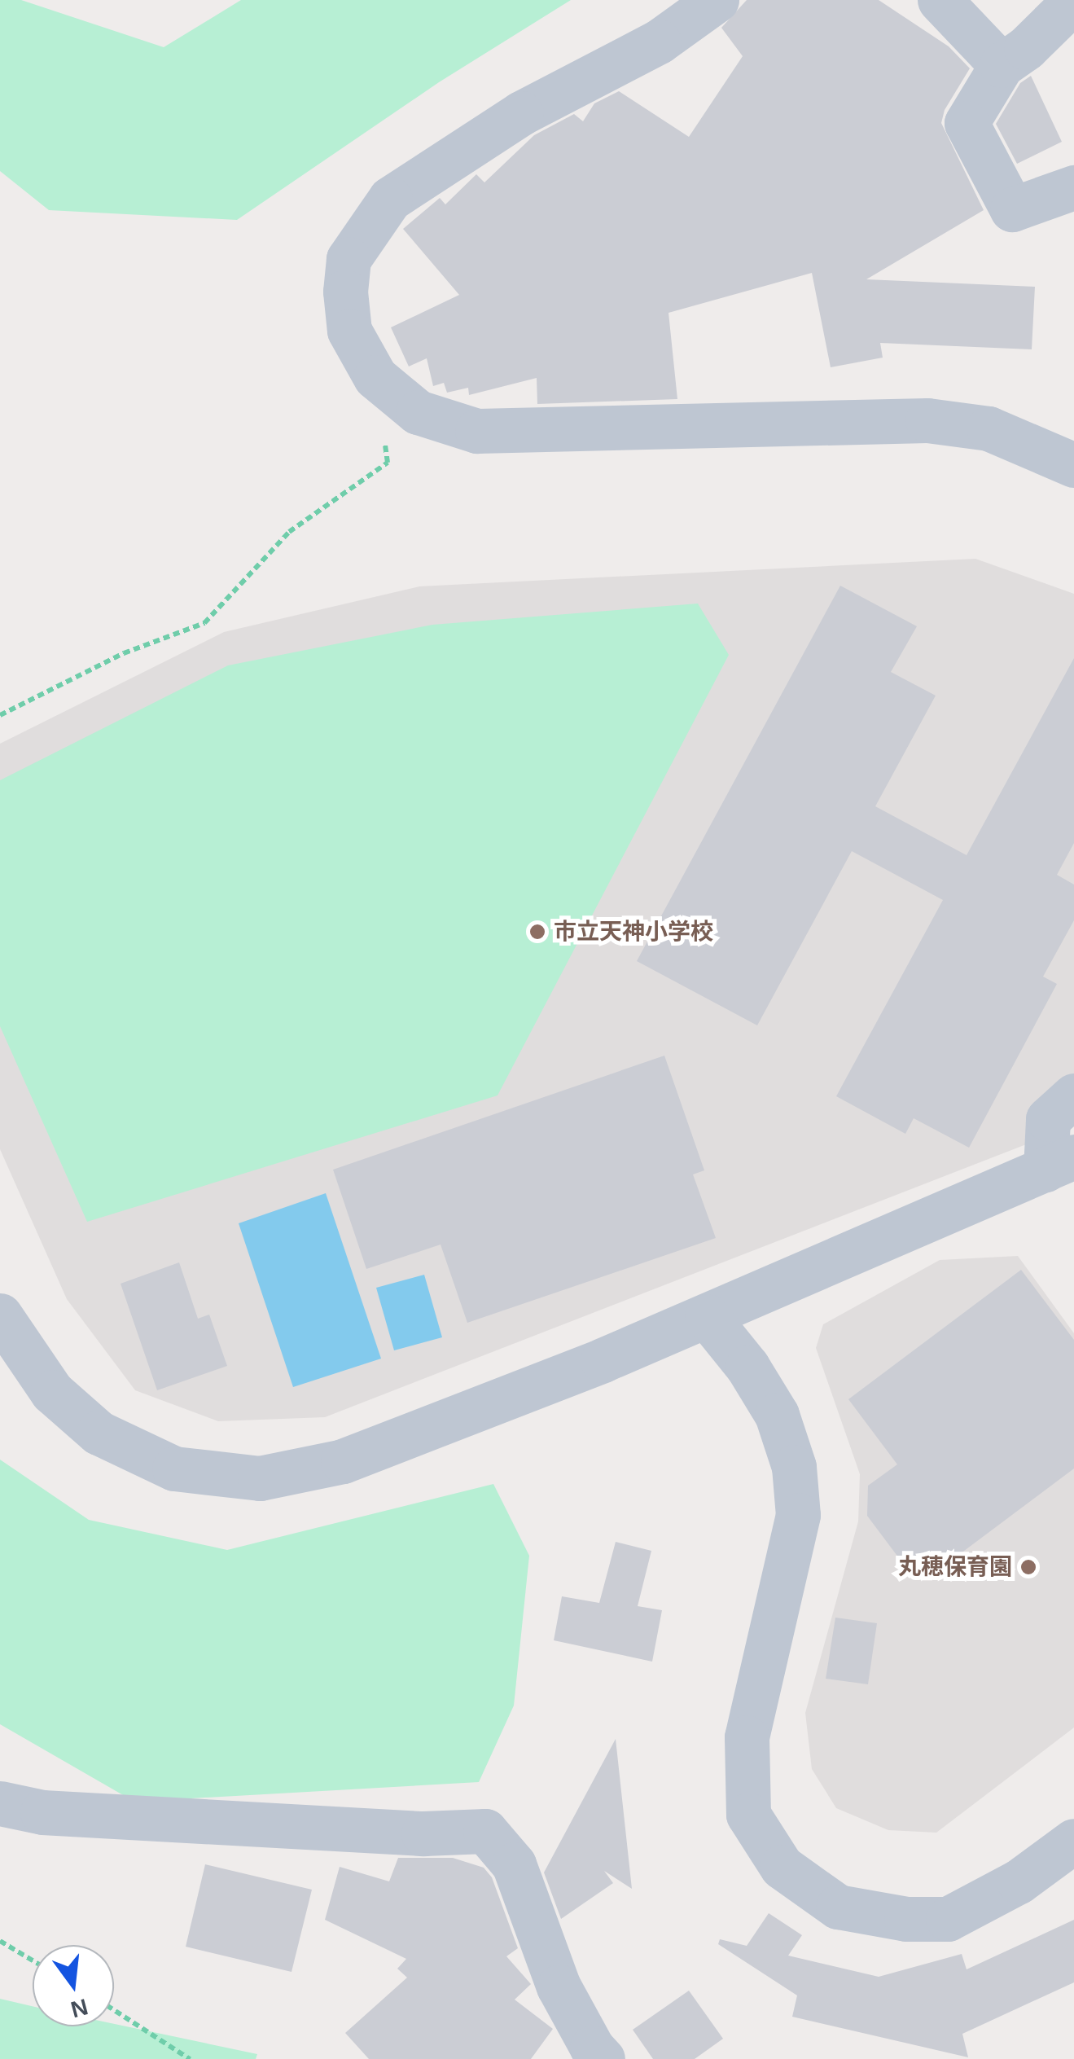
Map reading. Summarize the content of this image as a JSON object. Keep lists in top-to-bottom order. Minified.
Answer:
{"places":["市立天神小学校","丸穂保育園"],"north":"bottom"}
